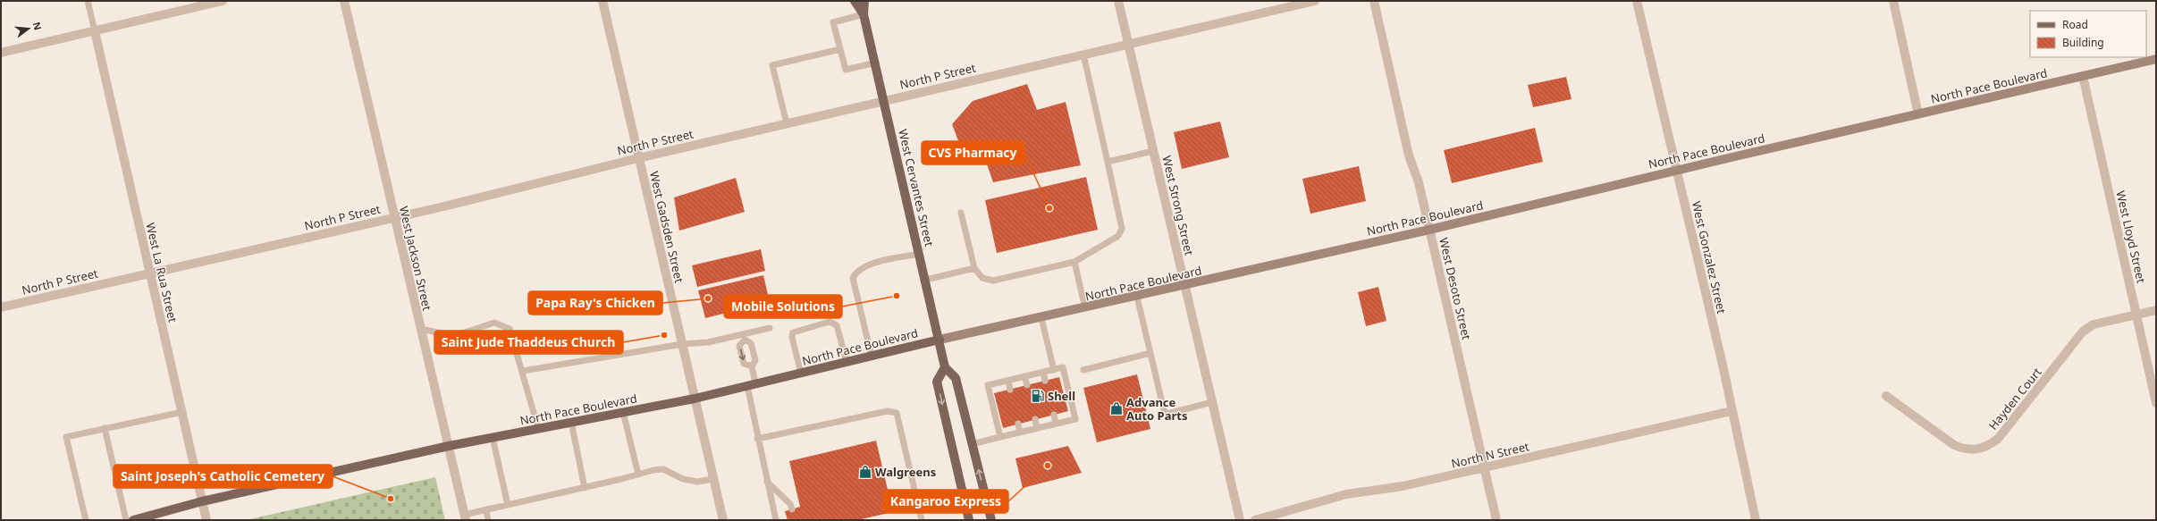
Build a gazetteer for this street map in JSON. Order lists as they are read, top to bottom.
{
  "streets": {
    "main road": ["North Pace Boulevard", "West Cervantes Street"],
    "street": [
      "North P Street",
      "West Strong Street",
      "West Gadsden Street",
      "West Lloyd Street",
      "West Gonzalez Street",
      "West Jackson Street",
      "West La Rua Street",
      "West Desoto Street",
      "Hayden Court",
      "North N Street"
    ]
  },
  "crossings": [
    ["North P Street", "West Cervantes Street"],
    ["North P Street", "West Strong Street"],
    ["North P Street", "West Gadsden Street"],
    ["North P Street", "West Jackson Street"],
    ["North P Street", "West La Rua Street"],
    ["North Pace Boulevard", "West Cervantes Street"],
    ["North Pace Boulevard", "West Strong Street"],
    ["North Pace Boulevard", "West Gadsden Street"],
    ["North Pace Boulevard", "West Lloyd Street"],
    ["North Pace Boulevard", "West Gonzalez Street"],
    ["North Pace Boulevard", "West Jackson Street"],
    ["North Pace Boulevard", "West La Rua Street"],
    ["North Pace Boulevard", "West Desoto Street"],
    ["West Lloyd Street", "Hayden Court"],
    ["West Gonzalez Street", "North N Street"],
    ["West Desoto Street", "North N Street"]
  ],
  "places": {
    "other": [
      "CVS Pharmacy",
      "Mobile Solutions",
      "Papa Ray's Chicken",
      "Saint Jude Thaddeus Church",
      "Kangaroo Express",
      "Saint Joseph's Catholic Cemetery"
    ],
    "fuel station": ["Shell"],
    "shop": ["Advance Auto Parts", "Walgreens"]
  },
  "legend": ["Road", "Building"],
  "north": "right"
}
